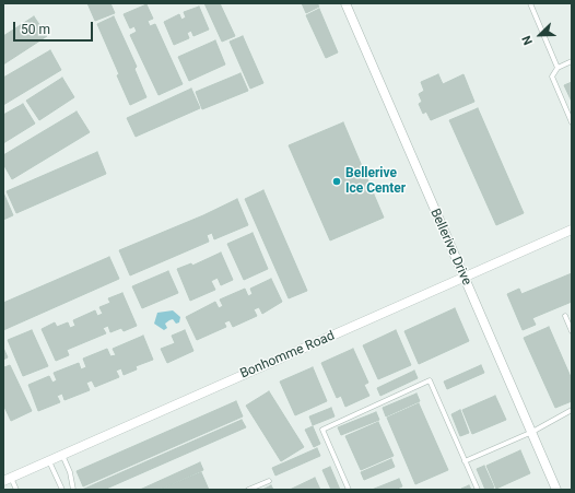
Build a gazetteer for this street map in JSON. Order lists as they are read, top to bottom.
{
  "streets": {
    "street": ["Bellerive Drive", "Bonhomme Road"]
  },
  "crossings": [
    ["Bellerive Drive", "Bonhomme Road"]
  ],
  "places": ["Bellerive Ice Center"],
  "scale_bar": "50 m",
  "north": "bottom left"
}
